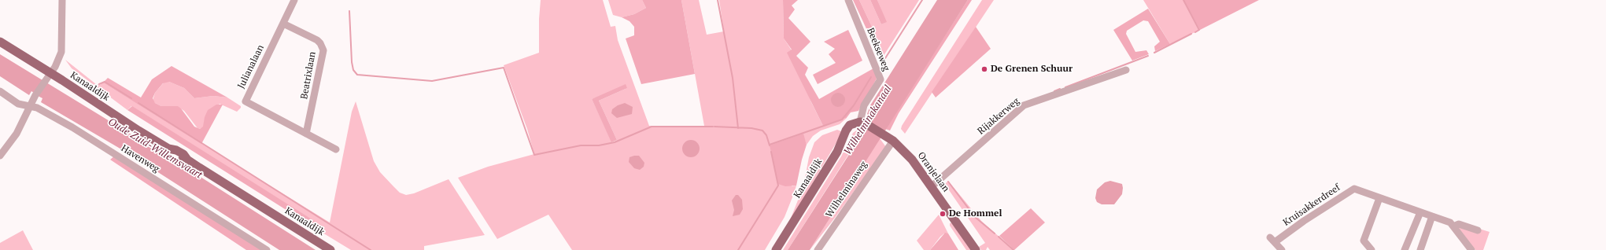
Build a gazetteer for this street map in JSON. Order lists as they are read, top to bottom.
{
  "streets": {
    "main road": ["Kanaaldijk", "Oranjelaan"],
    "street": [
      "Beekseweg",
      "Julianalaan",
      "Beatrixlaan",
      "Rijakkerweg",
      "Havenweg",
      "Wilhelminaweg",
      "Kruisakkerdreef"
    ]
  },
  "crossings": [
    ["Beekseweg", "Kanaaldijk"],
    ["Beekseweg", "Oranjelaan"],
    ["Julianalaan", "Beatrixlaan"],
    ["Kanaaldijk", "Oranjelaan"],
    ["Rijakkerweg", "Oranjelaan"],
    ["Oranjelaan", "Wilhelminaweg"]
  ],
  "water": ["Wilhelminakanaal", "Oude Zuid-Willemsvaart"],
  "places": ["De Grenen Schuur", "De Hommel"]
}
